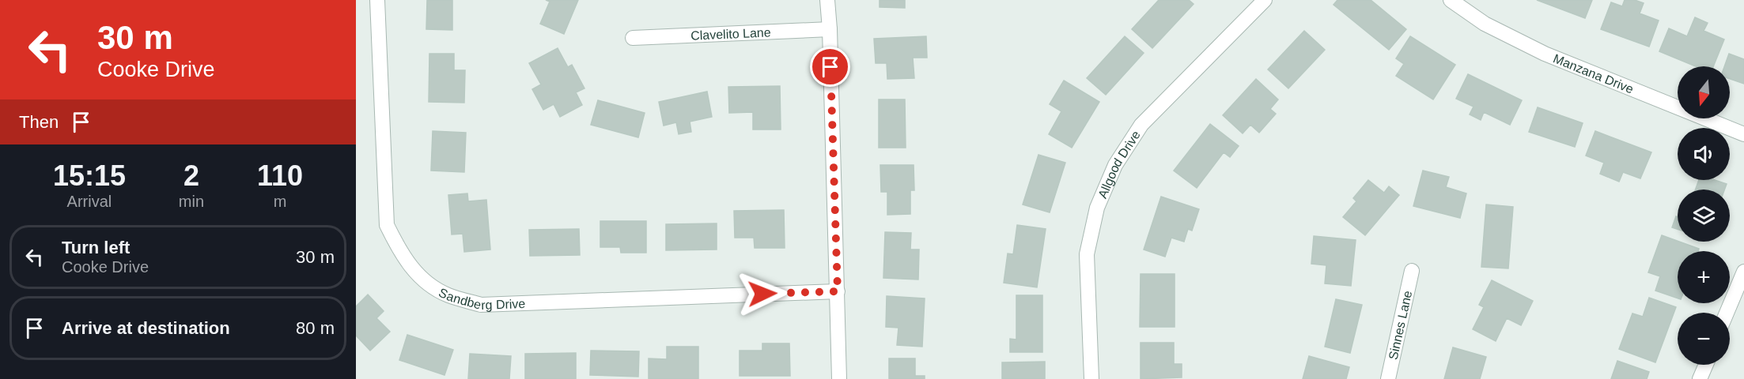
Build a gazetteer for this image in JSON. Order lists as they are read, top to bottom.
{
  "streets": {
    "street": [
      "Clavelito Lane",
      "Manzana Drive",
      "Allgood Drive",
      "Sandberg Drive",
      "Sinnes Lane"
    ]
  },
  "north": "bottom",
  "page": {
    "turn": ["30 m", "Cooke Drive"],
    "map_buttons": ["+", "−"],
    "then": "Then",
    "eta": [
      "15:15",
      "Arrival",
      "2",
      "min",
      "110",
      "m"
    ],
    "list": [
      {
        "name": "Turn left",
        "note": "Cooke Drive",
        "value": "30 m"
      },
      {
        "name": "Arrive at destination",
        "value": "80 m"
      }
    ]
  }
}
